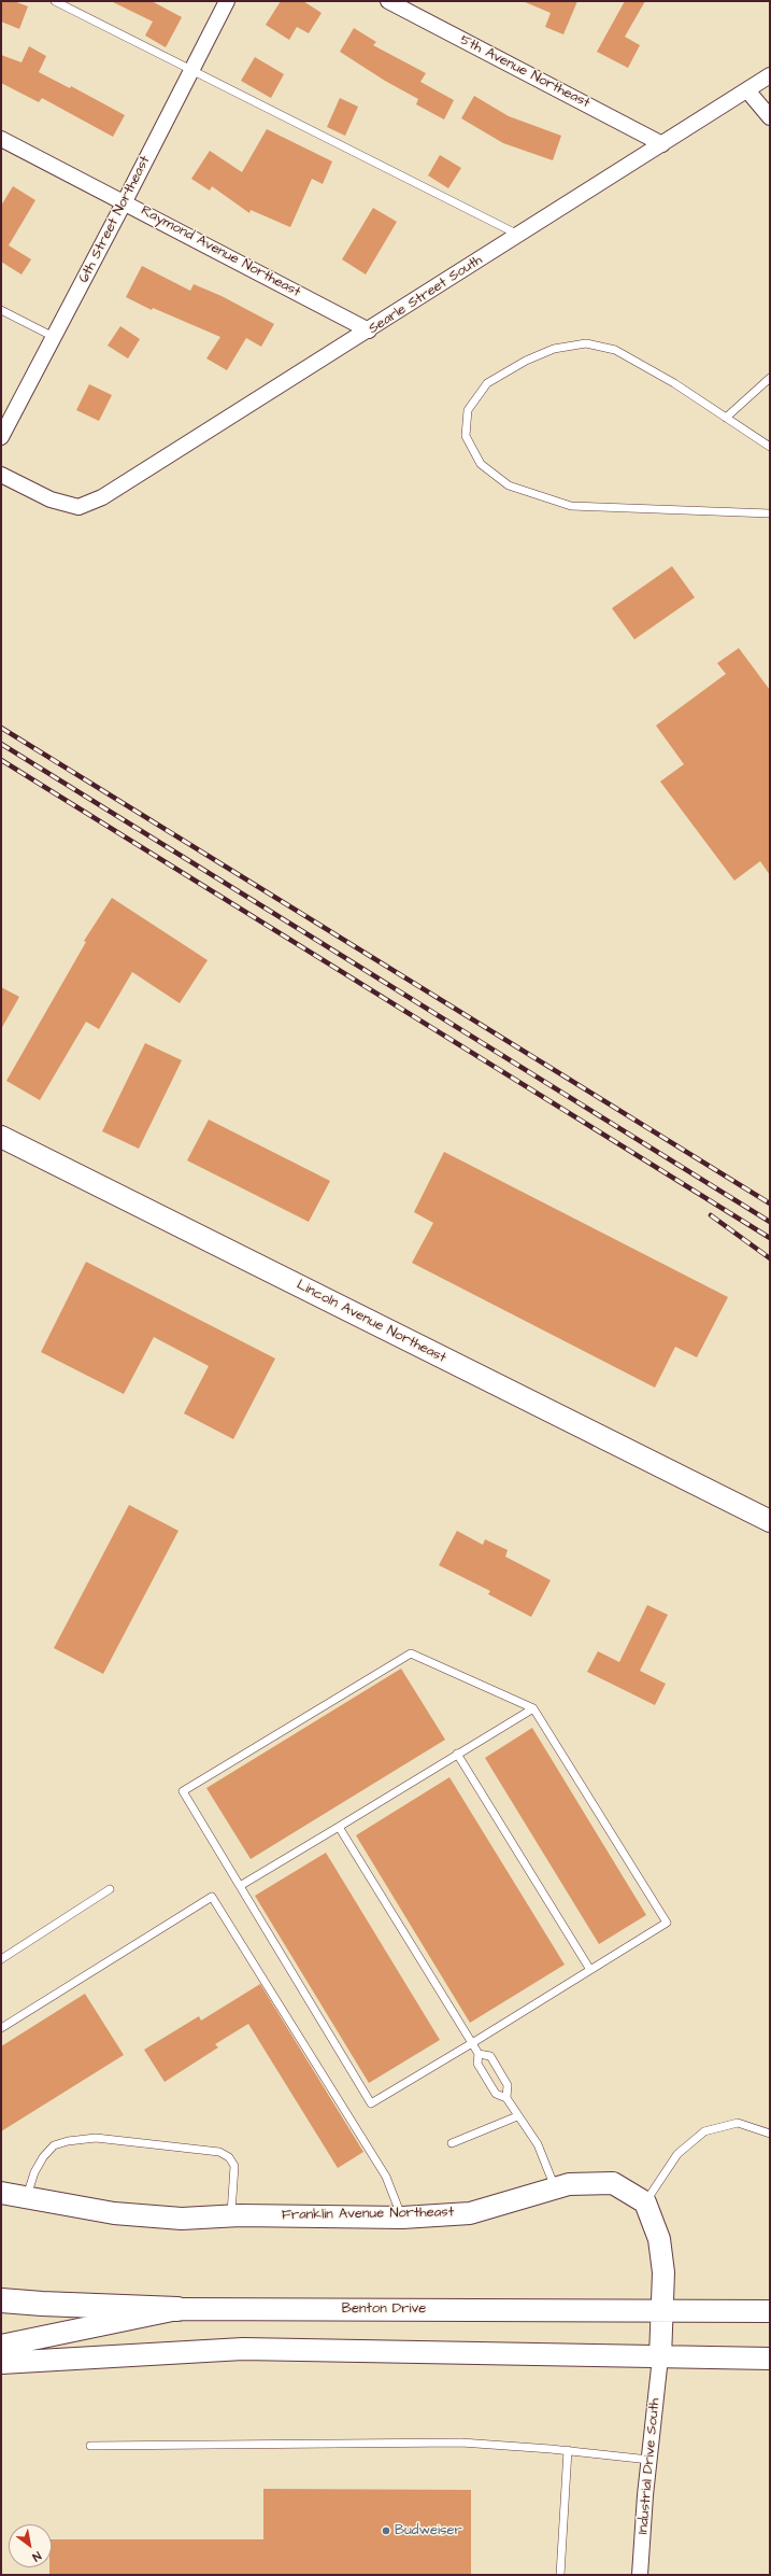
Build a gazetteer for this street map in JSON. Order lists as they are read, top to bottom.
{
  "streets": {
    "street": [
      "5th Avenue Northeast",
      "6th Street Northeast",
      "Raymond Avenue Northeast",
      "Searle Street South",
      "Lincoln Avenue Northeast",
      "Franklin Avenue Northeast",
      "Benton Drive",
      "Industrial Drive South"
    ]
  },
  "crossings": [
    ["5th Avenue Northeast", "Searle Street South"],
    ["6th Street Northeast", "Raymond Avenue Northeast"],
    ["Raymond Avenue Northeast", "Searle Street South"]
  ],
  "places": ["Budweiser"],
  "north": "bottom right"
}
